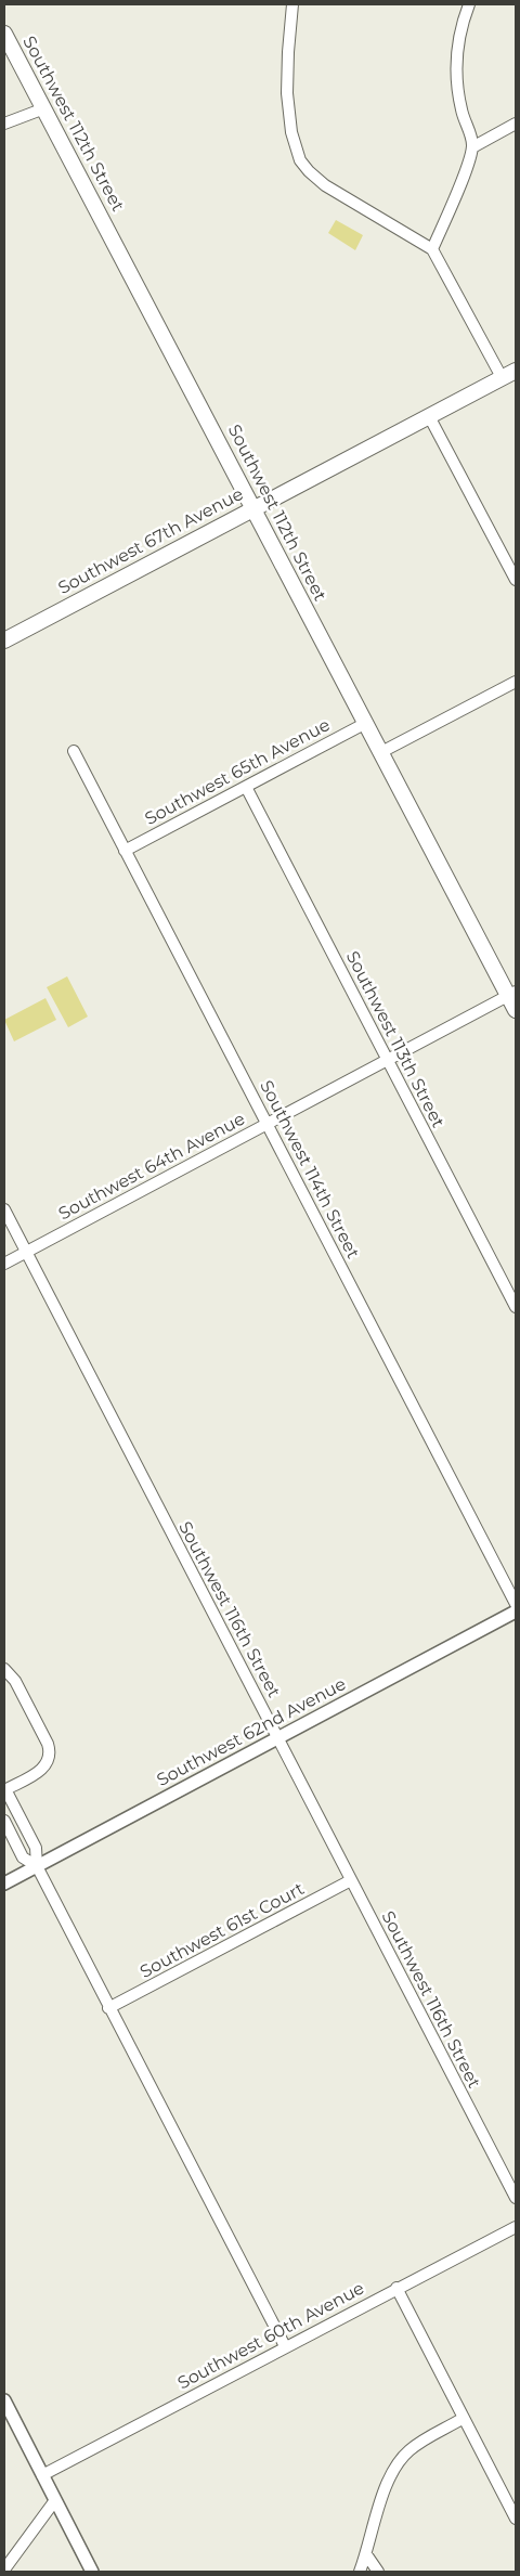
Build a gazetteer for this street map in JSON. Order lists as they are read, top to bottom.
{
  "streets": {
    "main road": ["Southwest 112th Street", "Southwest 67th Avenue"],
    "street": [
      "Southwest 65th Avenue",
      "Southwest 113th Street",
      "Southwest 64th Avenue",
      "Southwest 114th Street",
      "Southwest 116th Street",
      "Southwest 62nd Avenue",
      "Southwest 61st Court",
      "Southwest 60th Avenue"
    ]
  },
  "crossings": [
    ["Southwest 112th Street", "Southwest 67th Avenue"],
    ["Southwest 112th Street", "Southwest 65th Avenue"],
    ["Southwest 112th Street", "Southwest 64th Avenue"],
    ["Southwest 65th Avenue", "Southwest 113th Street"],
    ["Southwest 65th Avenue", "Southwest 114th Street"],
    ["Southwest 113th Street", "Southwest 64th Avenue"],
    ["Southwest 64th Avenue", "Southwest 114th Street"],
    ["Southwest 64th Avenue", "Southwest 116th Street"],
    ["Southwest 116th Street", "Southwest 62nd Avenue"],
    ["Southwest 116th Street", "Southwest 61st Court"]
  ]
}
